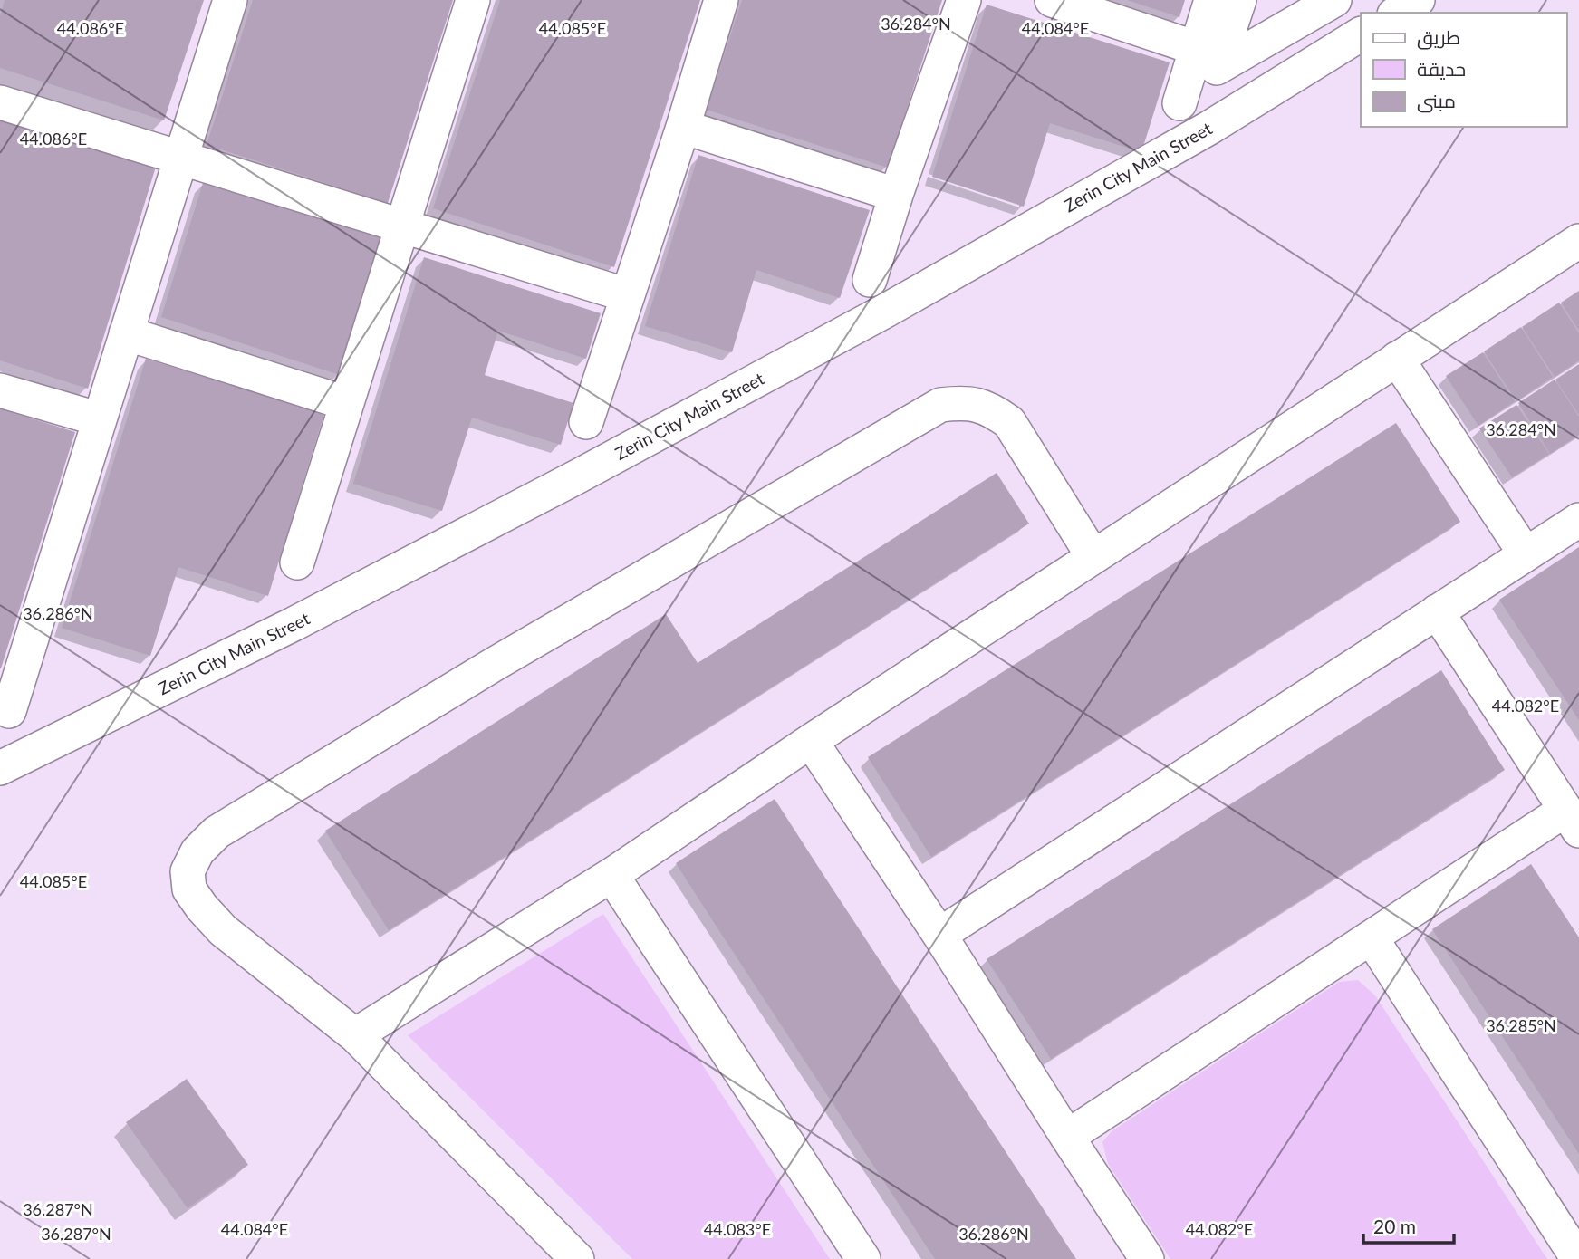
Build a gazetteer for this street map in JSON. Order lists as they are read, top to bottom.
{
  "streets": {
    "street": ["Zerin City Main Street"]
  },
  "legend": ["طريق", "حديقة", "مبنى"],
  "scale_bar": "20 m",
  "coordinates": [
    "36.284°N",
    "44.086°E",
    "44.085°E",
    "44.084°E",
    "36.286°N",
    "44.082°E",
    "36.285°N",
    "36.287°N",
    "44.083°E"
  ]
}
